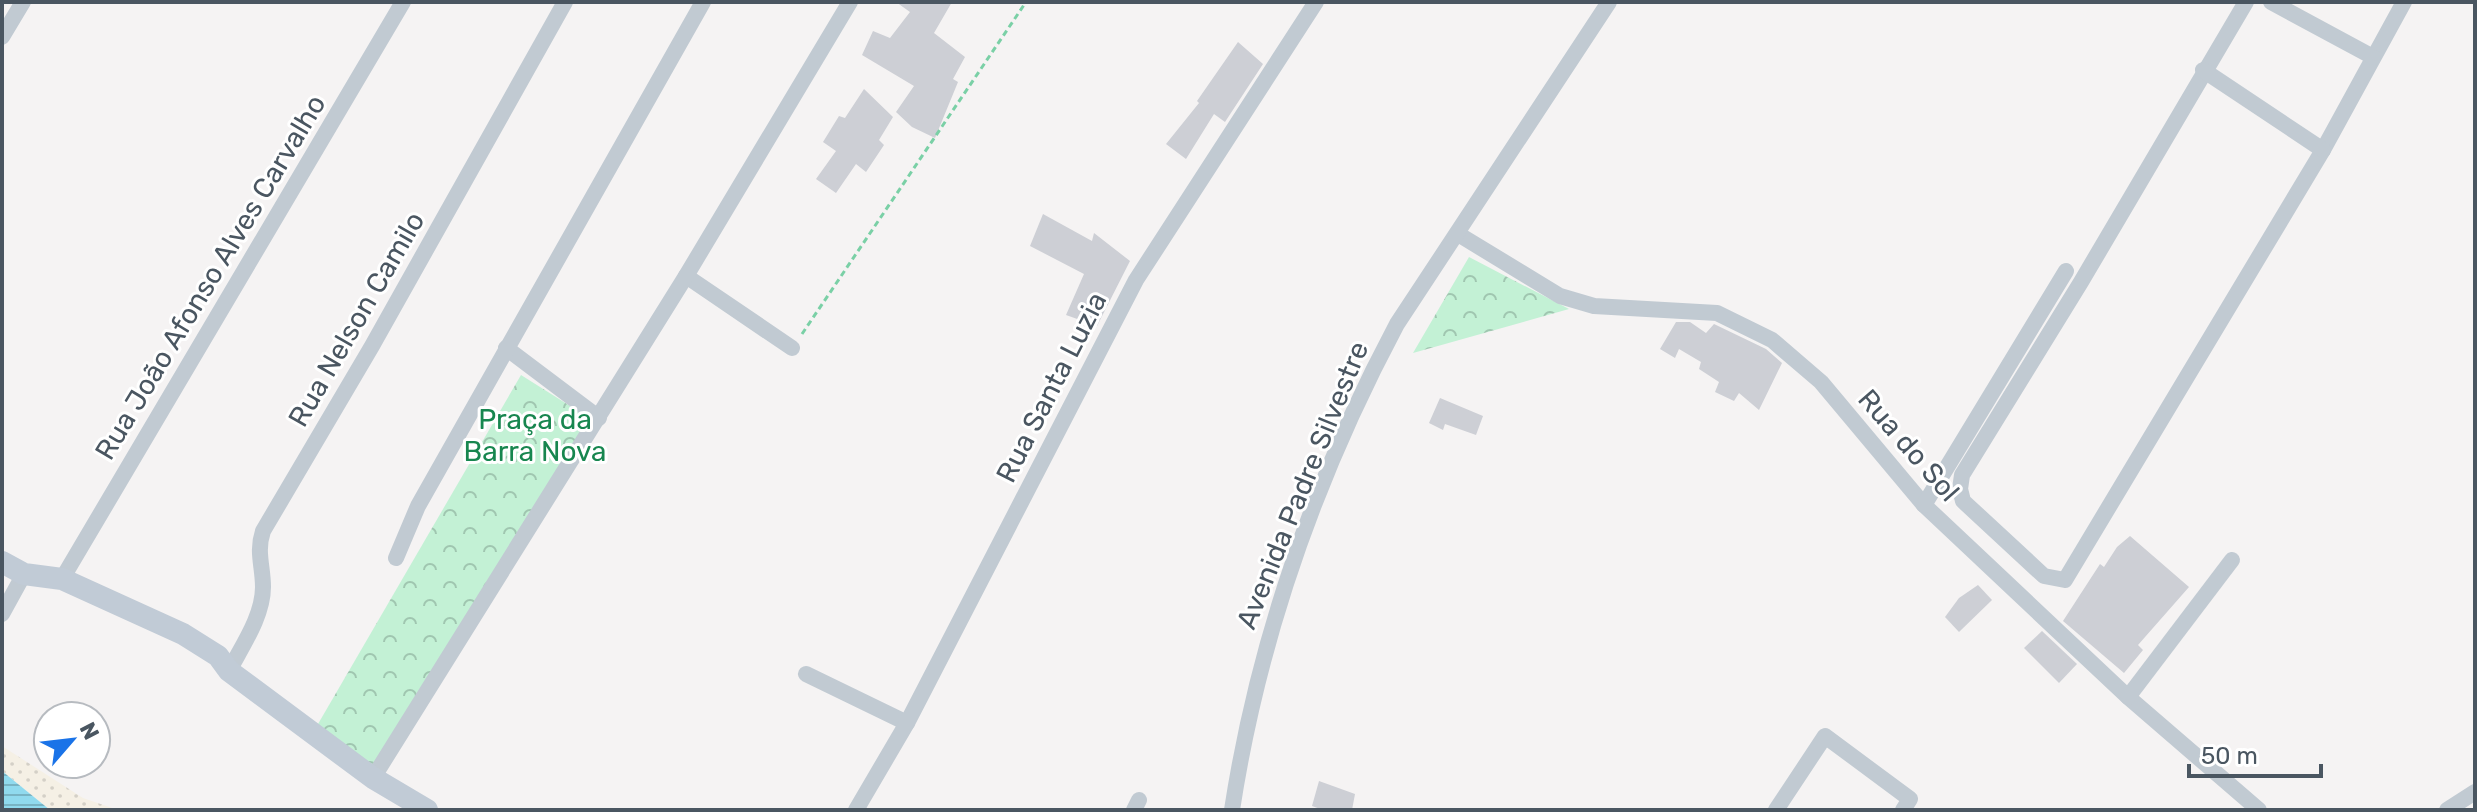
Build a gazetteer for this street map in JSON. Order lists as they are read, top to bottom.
{
  "streets": {
    "street": [
      "Rua João Afonso Alves Carvalho",
      "Rua Nelson Camilo",
      "Rua Santa Luzia",
      "Rua do Sol",
      "Avenida Padre Silvestre"
    ]
  },
  "crossings": [
    ["Rua do Sol", "Avenida Padre Silvestre"]
  ],
  "parks": ["Praça da Barra Nova"],
  "scale_bar": "50 m",
  "north": "top right"
}
